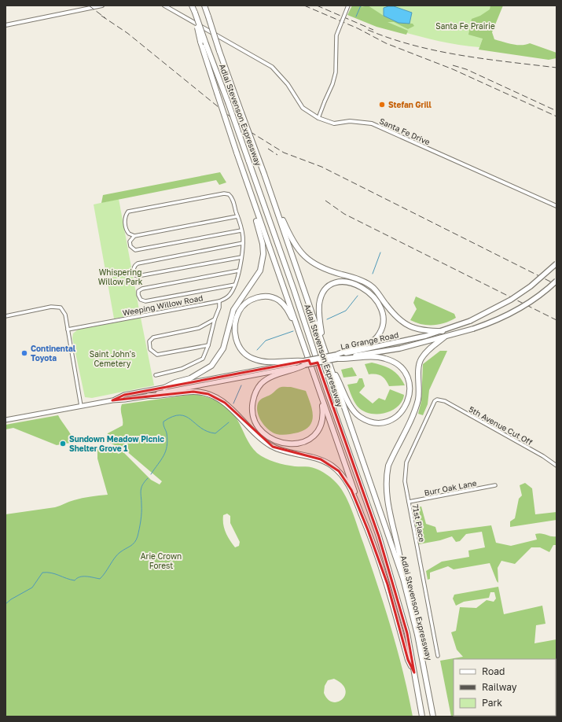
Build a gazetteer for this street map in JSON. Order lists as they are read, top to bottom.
{
  "streets": {
    "highway": ["Adlai Stevenson Expressway", "La Grange Road"],
    "street": [
      "Santa Fe Drive",
      "Weeping Willow Road",
      "5th Avenue Cut Off",
      "Burr Oak Lane",
      "71st Place"
    ]
  },
  "crossings": [
    ["5th Avenue Cut Off", "71st Place"],
    ["Burr Oak Lane", "71st Place"]
  ],
  "parks": [
    "Santa Fe Prairie",
    "Whispering Willow Park",
    "Saint John's Cemetery",
    "Arie Crown Forest"
  ],
  "places": ["Stefan Grill", "Continental Toyota", "Sundown Meadow Picnic Shelter Grove 1"],
  "legend": ["Road", "Railway", "Park"]
}
